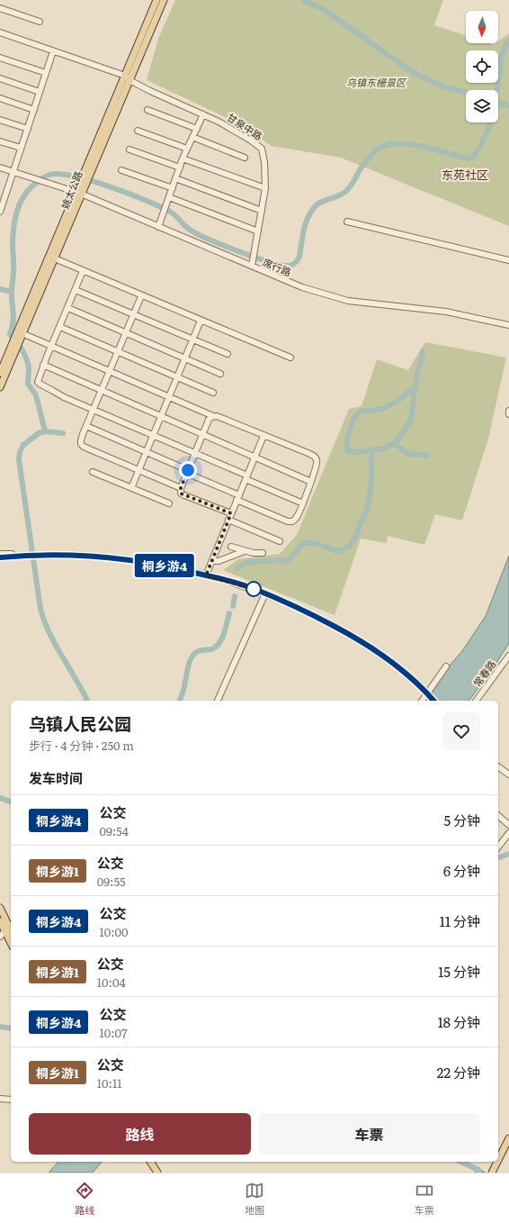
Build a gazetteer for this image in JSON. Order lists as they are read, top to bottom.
{
  "streets": {
    "main road": ["姚太公路"],
    "street": ["甘泉中路", "席行路", "常春路"]
  },
  "crossings": [
    ["甘泉中路", "姚太公路"],
    ["甘泉中路", "席行路"],
    ["姚太公路", "席行路"]
  ],
  "districts": ["东苑社区"],
  "parks": ["乌镇东栅景区"],
  "lines": ["bus line 桐乡游4"],
  "north": "bottom",
  "page": {
    "on_map": "桐乡游4",
    "heading": [
      ["乌镇人民公园", "步行 · 4 分钟 · 250 m"],
      "发车时间"
    ],
    "list": [
      {
        "mark": "桐乡游4",
        "name": "公交",
        "note": "09:54",
        "value": "5 分钟"
      },
      {
        "mark": "桐乡游1",
        "name": "公交",
        "note": "09:55",
        "value": "6 分钟"
      },
      {
        "mark": "桐乡游4",
        "name": "公交",
        "note": "10:00",
        "value": "11 分钟"
      },
      {
        "mark": "桐乡游1",
        "name": "公交",
        "note": "10:04",
        "value": "15 分钟"
      },
      {
        "mark": "桐乡游4",
        "name": "公交",
        "note": "10:07",
        "value": "18 分钟"
      },
      {
        "mark": "桐乡游1",
        "name": "公交",
        "note": "10:11",
        "value": "22 分钟"
      }
    ],
    "buttons": ["路线", "车票"],
    "tabs": ["路线", "地图", "车票"]
  }
}
